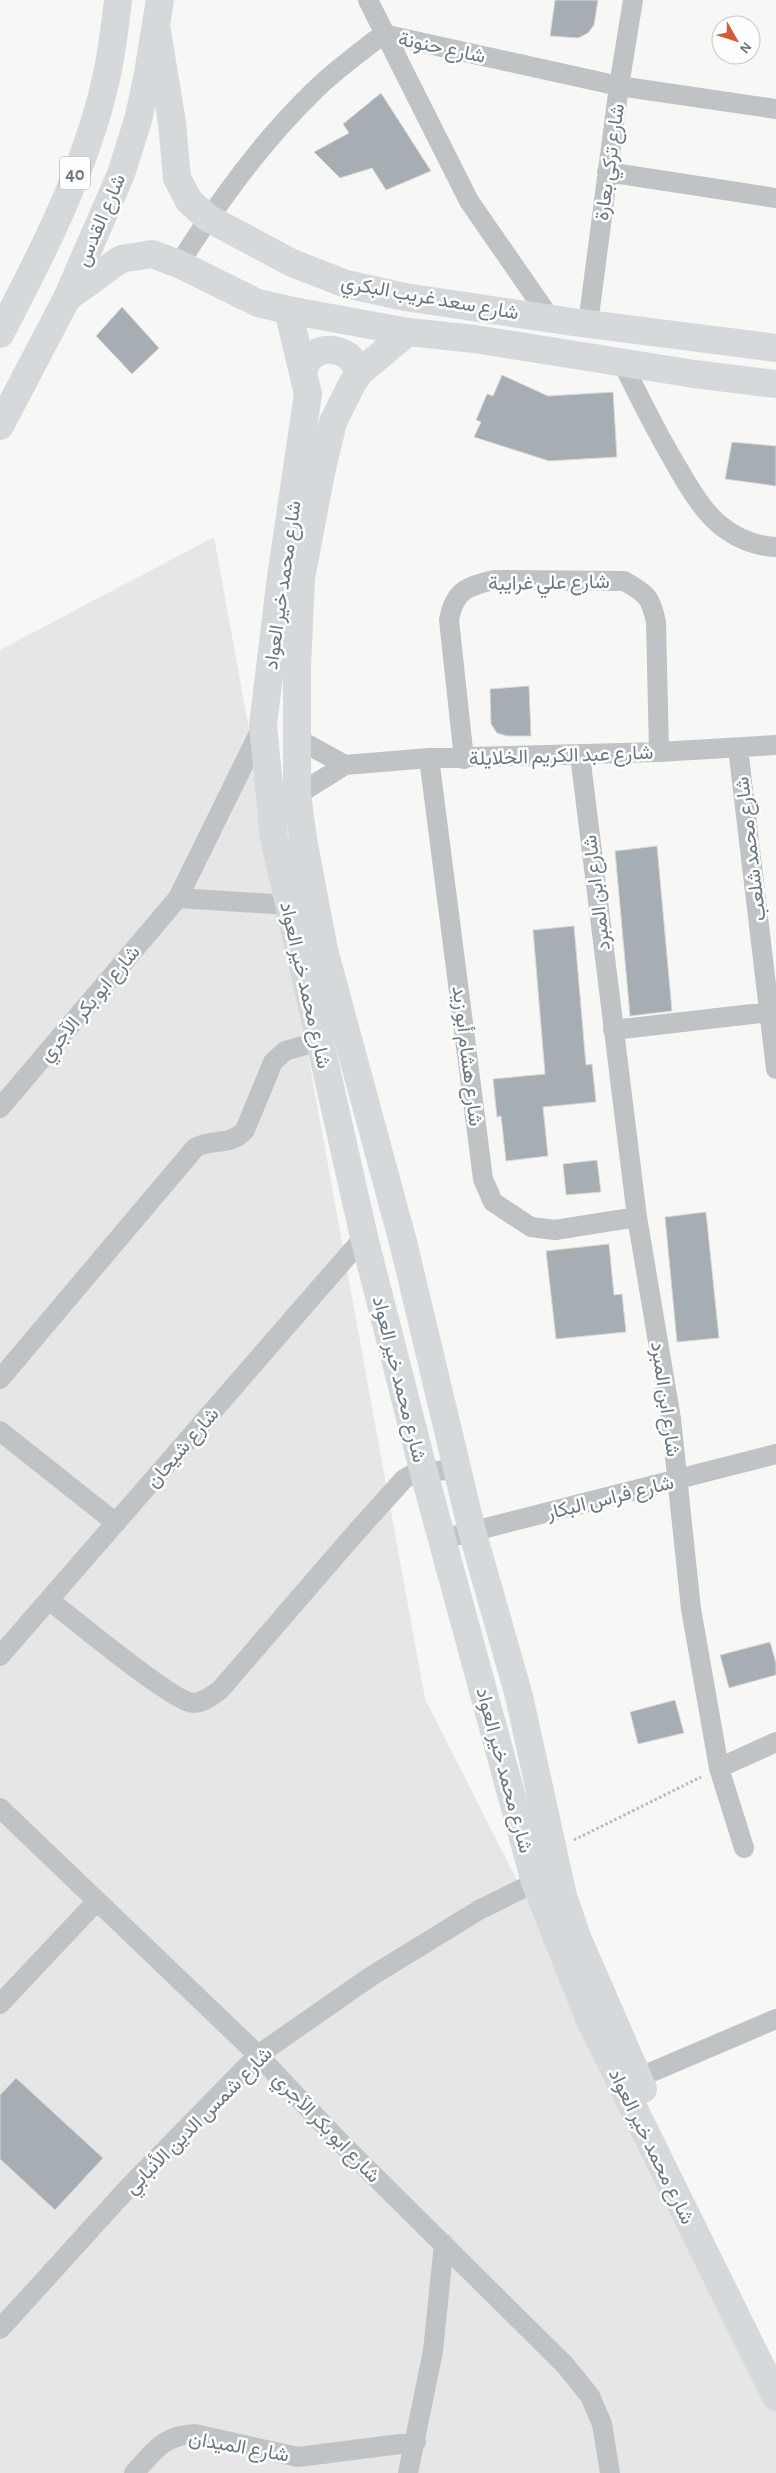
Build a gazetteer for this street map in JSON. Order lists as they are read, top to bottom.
{
  "streets": {
    "main road": [
      "40",
      "شارع القدس",
      "شارع سعد غريب البكري",
      "شارع محمد خير العواد"
    ],
    "street": [
      "شارع حنونة",
      "شارع تركي بعارة",
      "شارع علي غرايبة",
      "شارع عبد الكريم الخلايلة",
      "شارع محمد شلعب",
      "شارع ابن المبرد",
      "شارع ابو بكر الآجري",
      "شارع هشام أبو زيد",
      "شارع شيحان",
      "شارع فراس البكار",
      "شارع شمس الدين الأنبابي",
      "شارع الميدان"
    ]
  },
  "crossings": [
    ["شارع حنونة", "شارع تركي بعارة"],
    ["شارع حنونة", "شارع سعد غريب البكري"],
    ["شارع تركي بعارة", "شارع سعد غريب البكري"],
    ["شارع القدس", "شارع سعد غريب البكري"],
    ["شارع سعد غريب البكري", "شارع محمد خير العواد"],
    ["شارع علي غرايبة", "شارع عبد الكريم الخلايلة"],
    ["شارع محمد خير العواد", "شارع عبد الكريم الخلايلة"],
    ["شارع محمد خير العواد", "شارع ابو بكر الآجري"],
    ["شارع محمد خير العواد", "شارع شيحان"],
    ["شارع محمد خير العواد", "شارع فراس البكار"],
    ["شارع محمد خير العواد", "شارع شمس الدين الأنبابي"],
    ["شارع عبد الكريم الخلايلة", "شارع محمد شلعب"],
    ["شارع عبد الكريم الخلايلة", "شارع ابن المبرد"],
    ["شارع عبد الكريم الخلايلة", "شارع هشام أبو زيد"],
    ["شارع ابن المبرد", "شارع هشام أبو زيد"],
    ["شارع ابن المبرد", "شارع فراس البكار"],
    ["شارع ابو بكر الآجري", "شارع شمس الدين الأنبابي"]
  ],
  "north": "bottom right"
}
